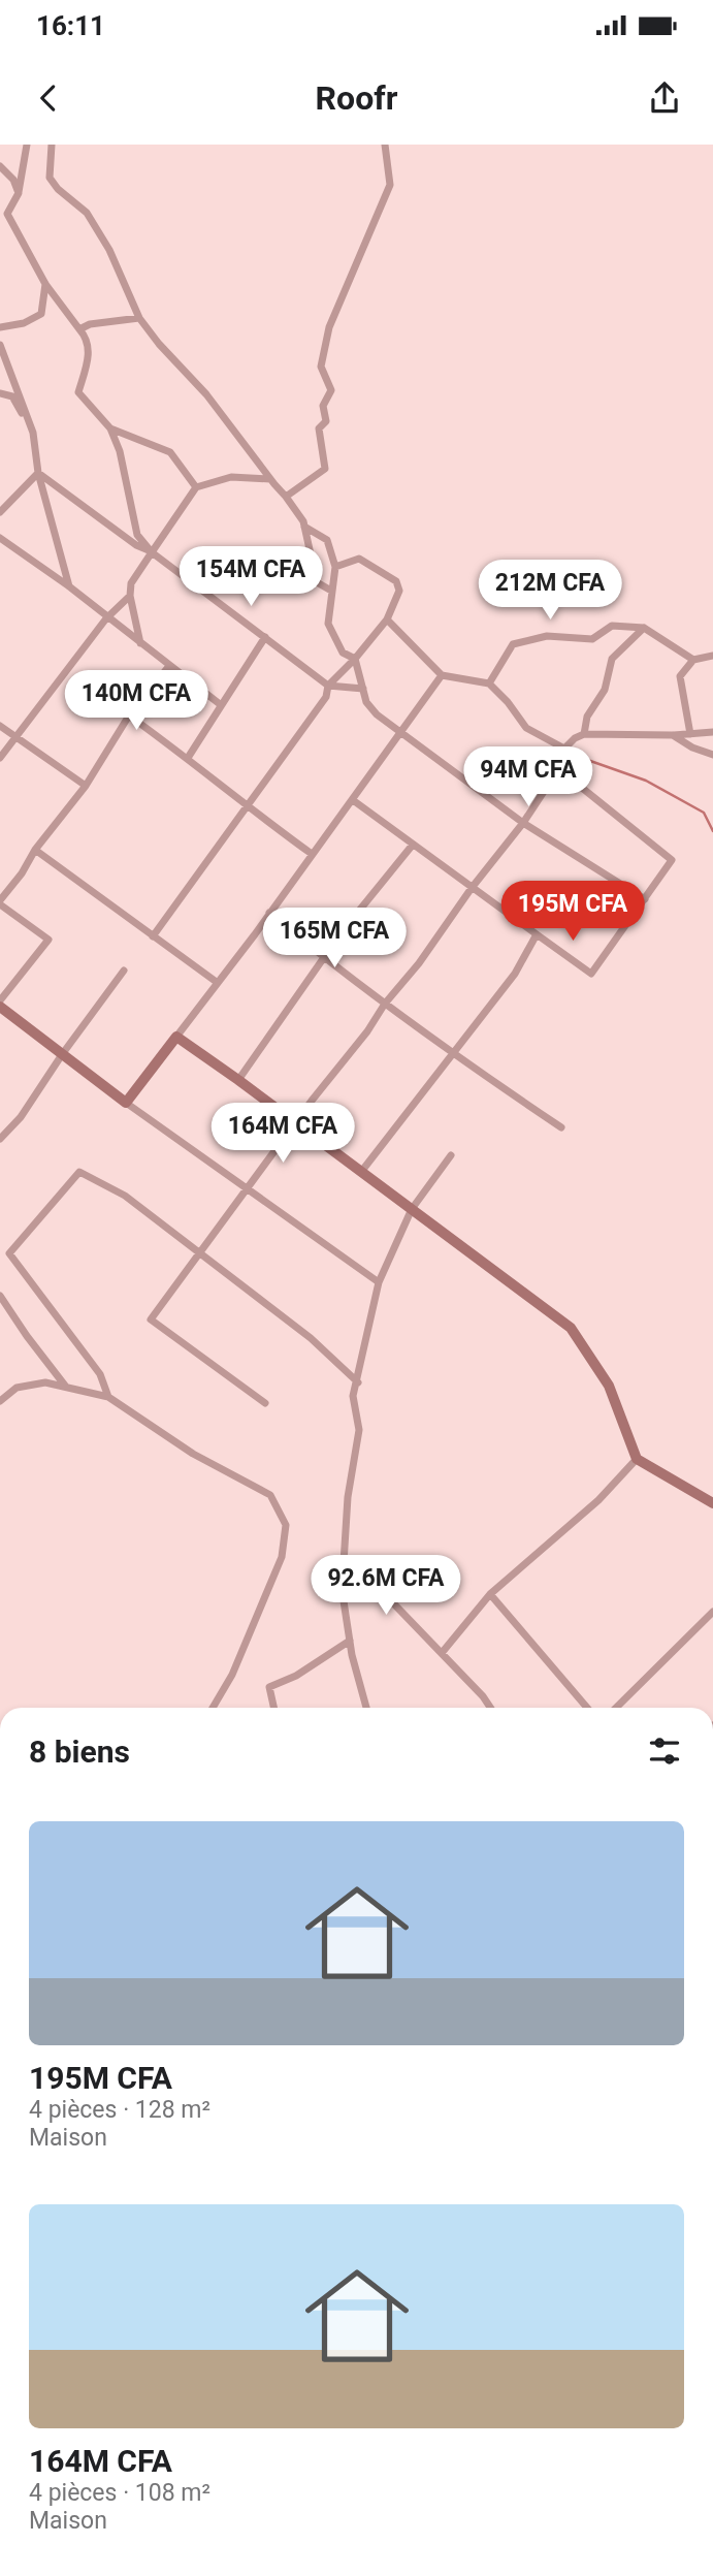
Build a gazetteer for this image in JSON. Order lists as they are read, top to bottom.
{
  "page": {
    "status": "16:11",
    "header": "Roofr",
    "price": [
      "154M CFA",
      "212M CFA",
      "140M CFA",
      "94M CFA",
      "195M CFA",
      "165M CFA",
      "164M CFA",
      "92.6M CFA"
    ],
    "heading": "8 biens",
    "list": [
      {
        "name": "195M CFA",
        "note": "4 pièces · 128 m² · Maison"
      },
      {
        "name": "164M CFA",
        "note": "4 pièces · 108 m² · Maison"
      }
    ]
  }
}
